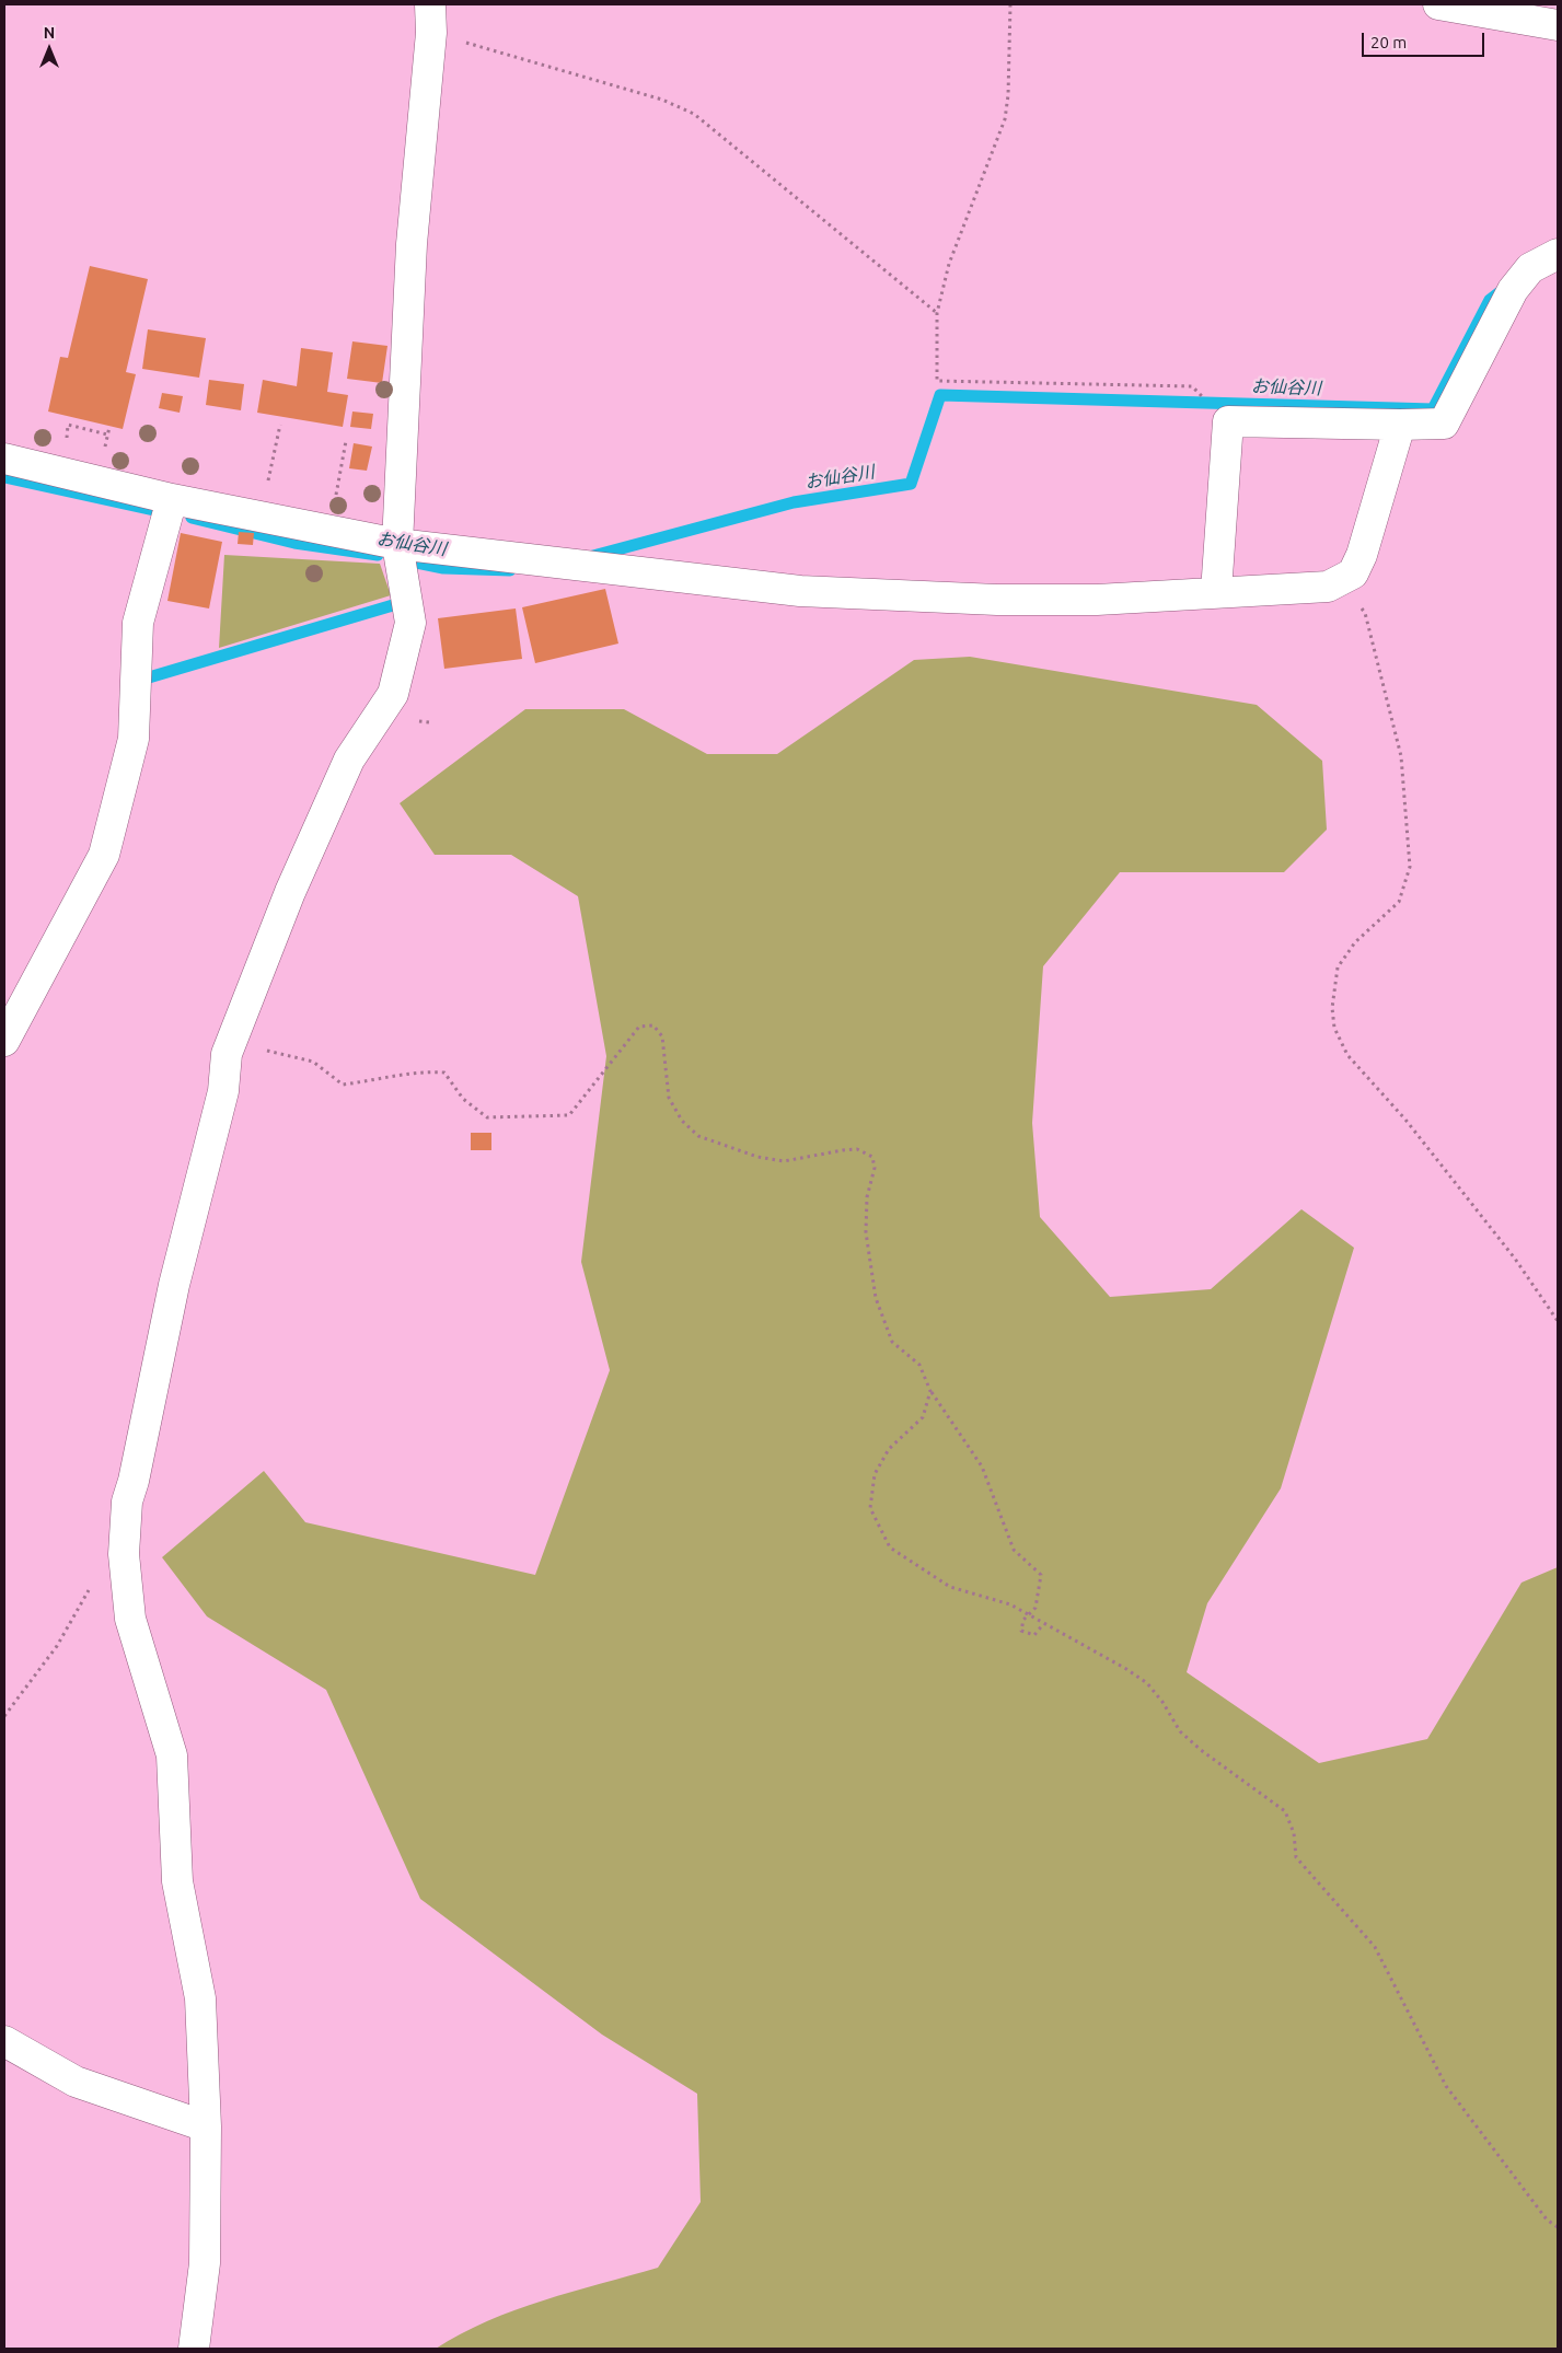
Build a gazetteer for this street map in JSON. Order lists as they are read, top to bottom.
{
  "water": ["お仙谷川"],
  "scale_bar": "20 m",
  "north": "top"
}
